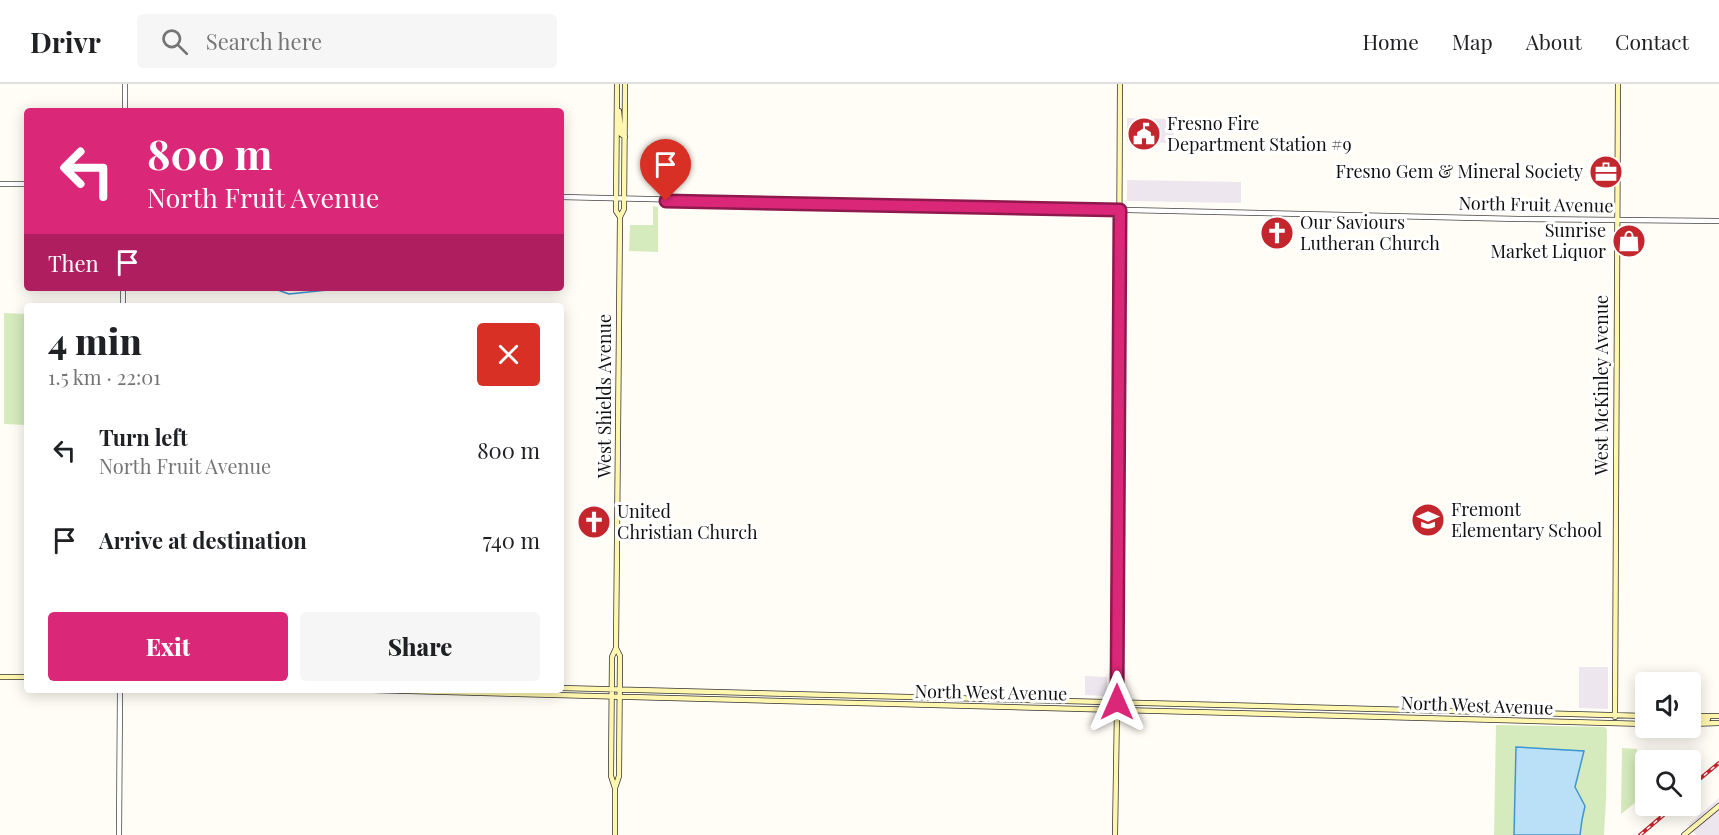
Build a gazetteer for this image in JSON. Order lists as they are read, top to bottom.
{
  "streets": {
    "main road": ["West McKinley Avenue", "West Shields Avenue", "North West Avenue"],
    "street": ["North Fruit Avenue"]
  },
  "crossings": [
    ["North Fruit Avenue", "West McKinley Avenue"],
    ["North Fruit Avenue", "West Shields Avenue"],
    ["West McKinley Avenue", "North West Avenue"],
    ["West Shields Avenue", "North West Avenue"]
  ],
  "places": {
    "public building": ["Fresno Fire Department Station #9"],
    "office": ["Fresno Gem & Mineral Society"],
    "church": ["Our Saviours Lutheran Church", "United Christian Church"],
    "shop": ["Sunrise Market Liquor"],
    "school or university": ["Fremont Elementary School"]
  },
  "page": {
    "header": "Drivr",
    "search": "Search here",
    "nav": [
      "Home",
      "Map",
      "About",
      "Contact"
    ],
    "turn": ["800 m", "North Fruit Avenue"],
    "then": "Then",
    "heading": ["4 min", "1.5 km · 22:01"],
    "list": [
      {
        "name": "Turn left",
        "note": "North Fruit Avenue",
        "value": "800 m"
      },
      {
        "name": "Arrive at destination",
        "value": "740 m"
      }
    ],
    "buttons": ["Exit", "Share"]
  }
}
